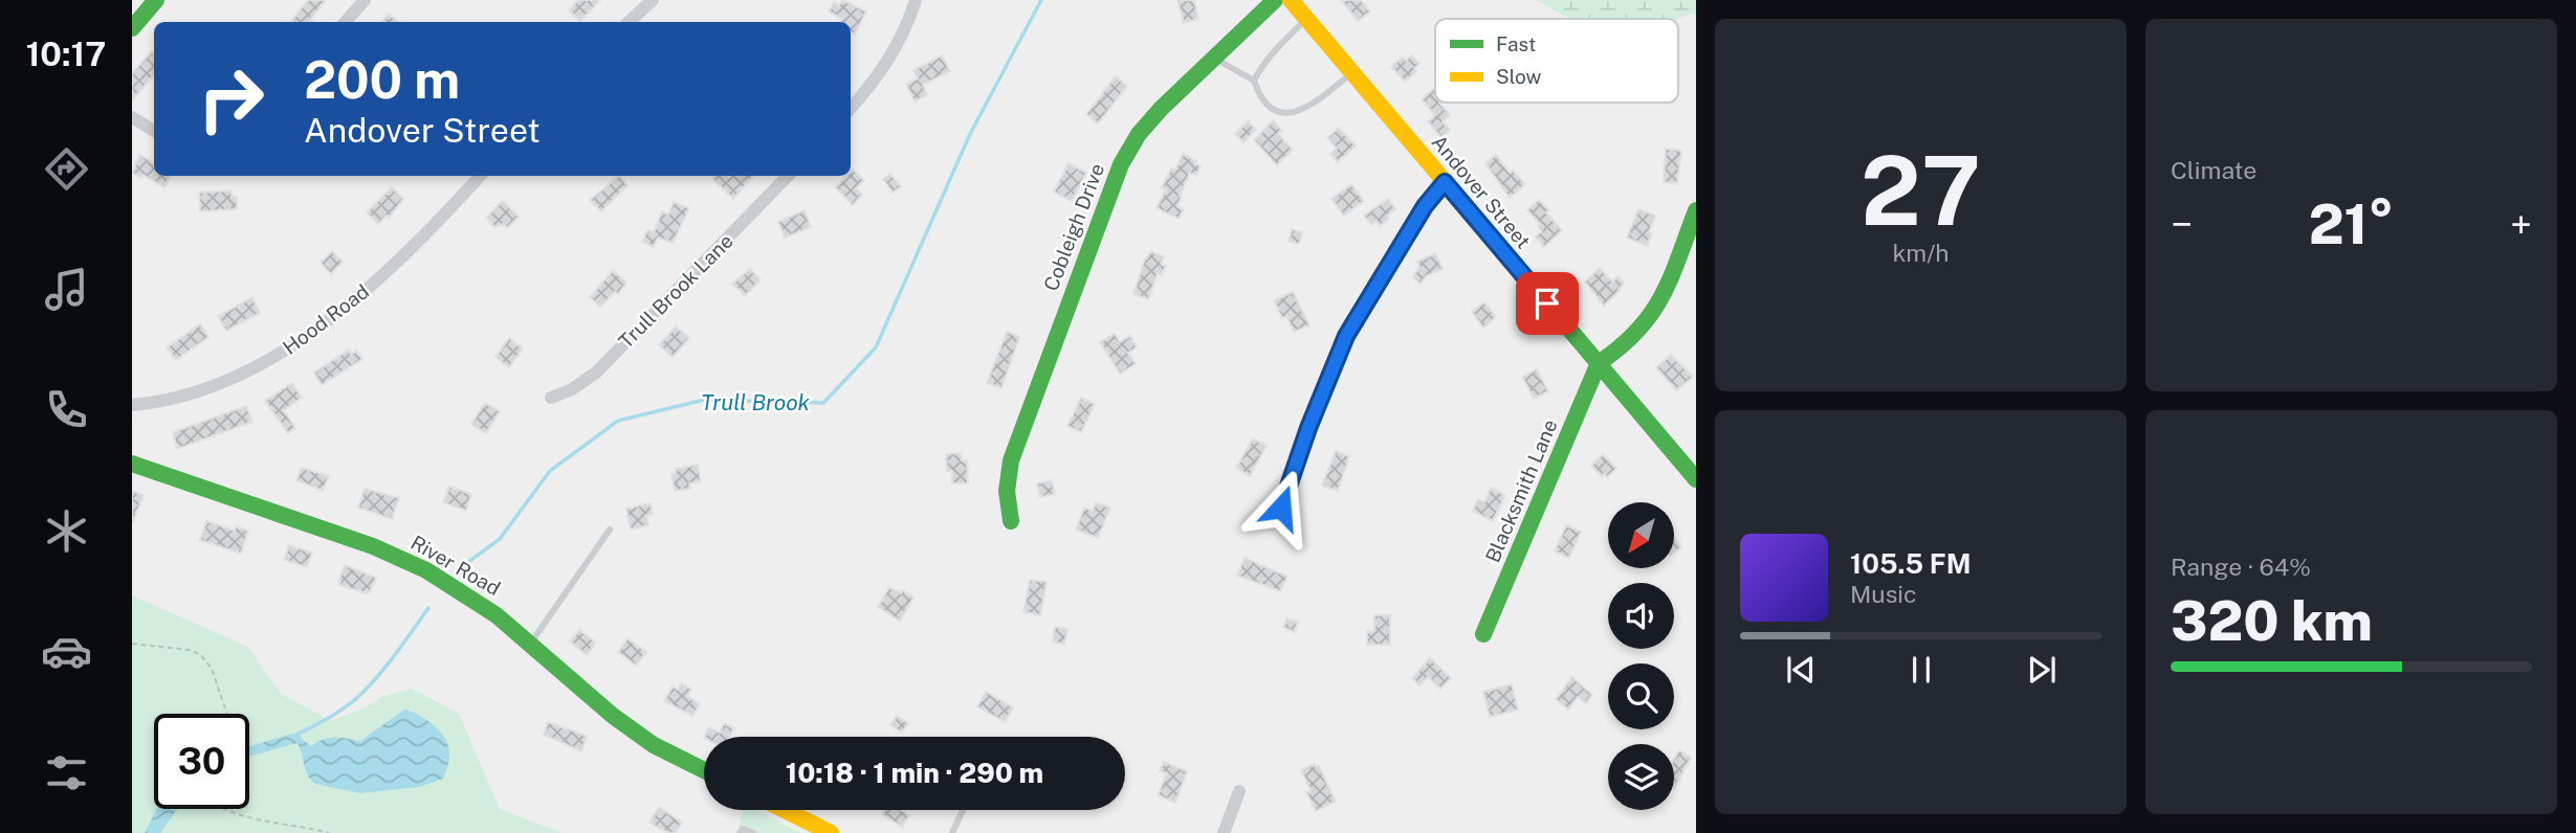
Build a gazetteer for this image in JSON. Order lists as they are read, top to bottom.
{
  "streets": {
    "main road": [
      "Andover Street",
      "Cobleigh Drive",
      "Blacksmith Lane",
      "River Road"
    ],
    "street": ["Trull Brook Lane", "Hood Road"]
  },
  "crossings": [
    ["Andover Street", "Blacksmith Lane"]
  ],
  "water": ["Trull Brook"],
  "legend": ["Fast", "Slow"],
  "north": "bottom left",
  "page": {
    "tabs": "10:17",
    "tile": [
      ["27", "km/h"],
      "Climate",
      ["Range · 64%", "320 km"]
    ],
    "turn": ["200 m", "Andover Street"],
    "heat": ["−", "21°", "+"],
    "song": ["105.5 FM", "Music"],
    "limit": "30",
    "trip": "10:18 · 1 min · 290 m"
  }
}
